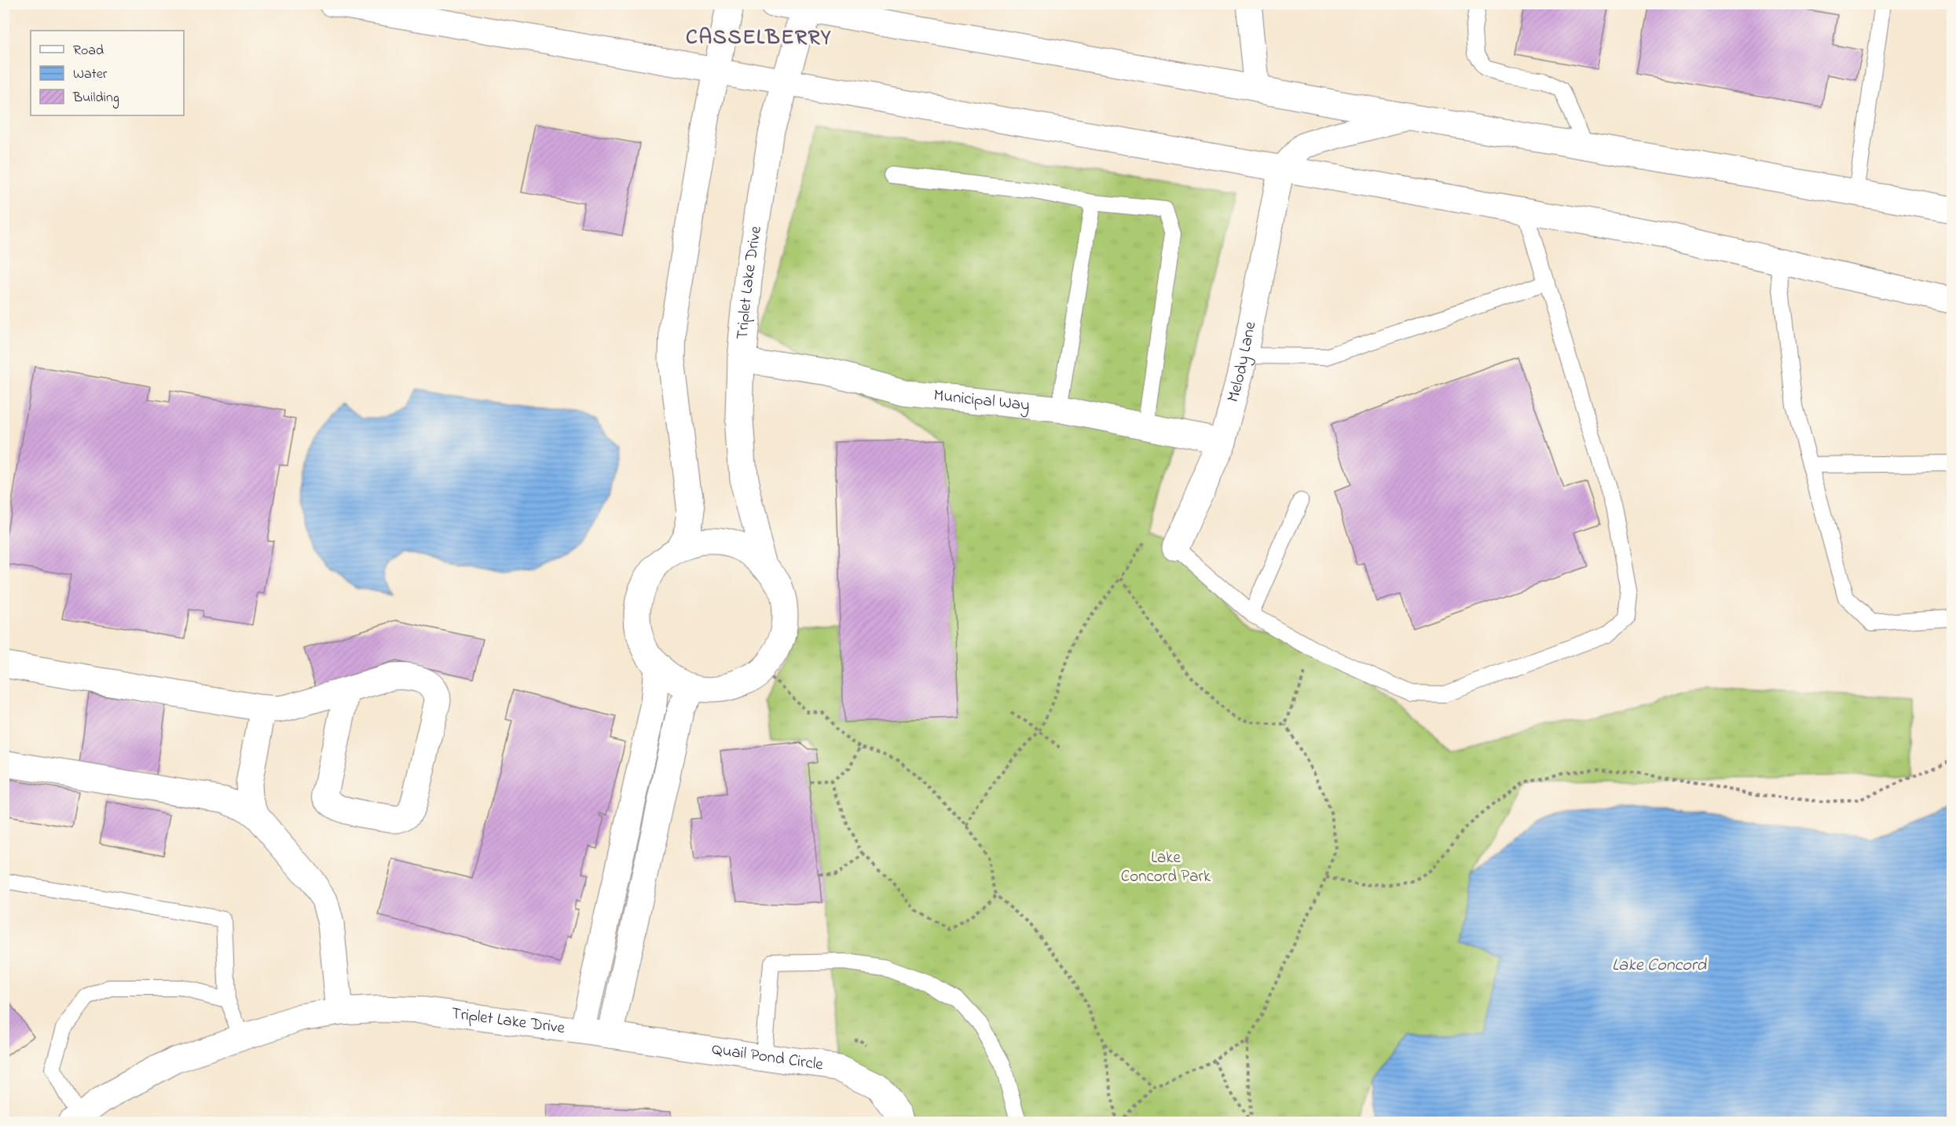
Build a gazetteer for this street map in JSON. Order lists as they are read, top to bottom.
{
  "streets": {
    "street": [
      "Triplet Lake Drive",
      "Melody Lane",
      "Municipal Way",
      "Quail Pond Circle"
    ]
  },
  "crossings": [
    ["Triplet Lake Drive", "Municipal Way"],
    ["Triplet Lake Drive", "Quail Pond Circle"],
    ["Melody Lane", "Municipal Way"]
  ],
  "districts": ["CASSELBERRY"],
  "water": ["Lake Concord"],
  "parks": ["Lake Concord Park"],
  "legend": ["Road", "Water", "Building"]
}
